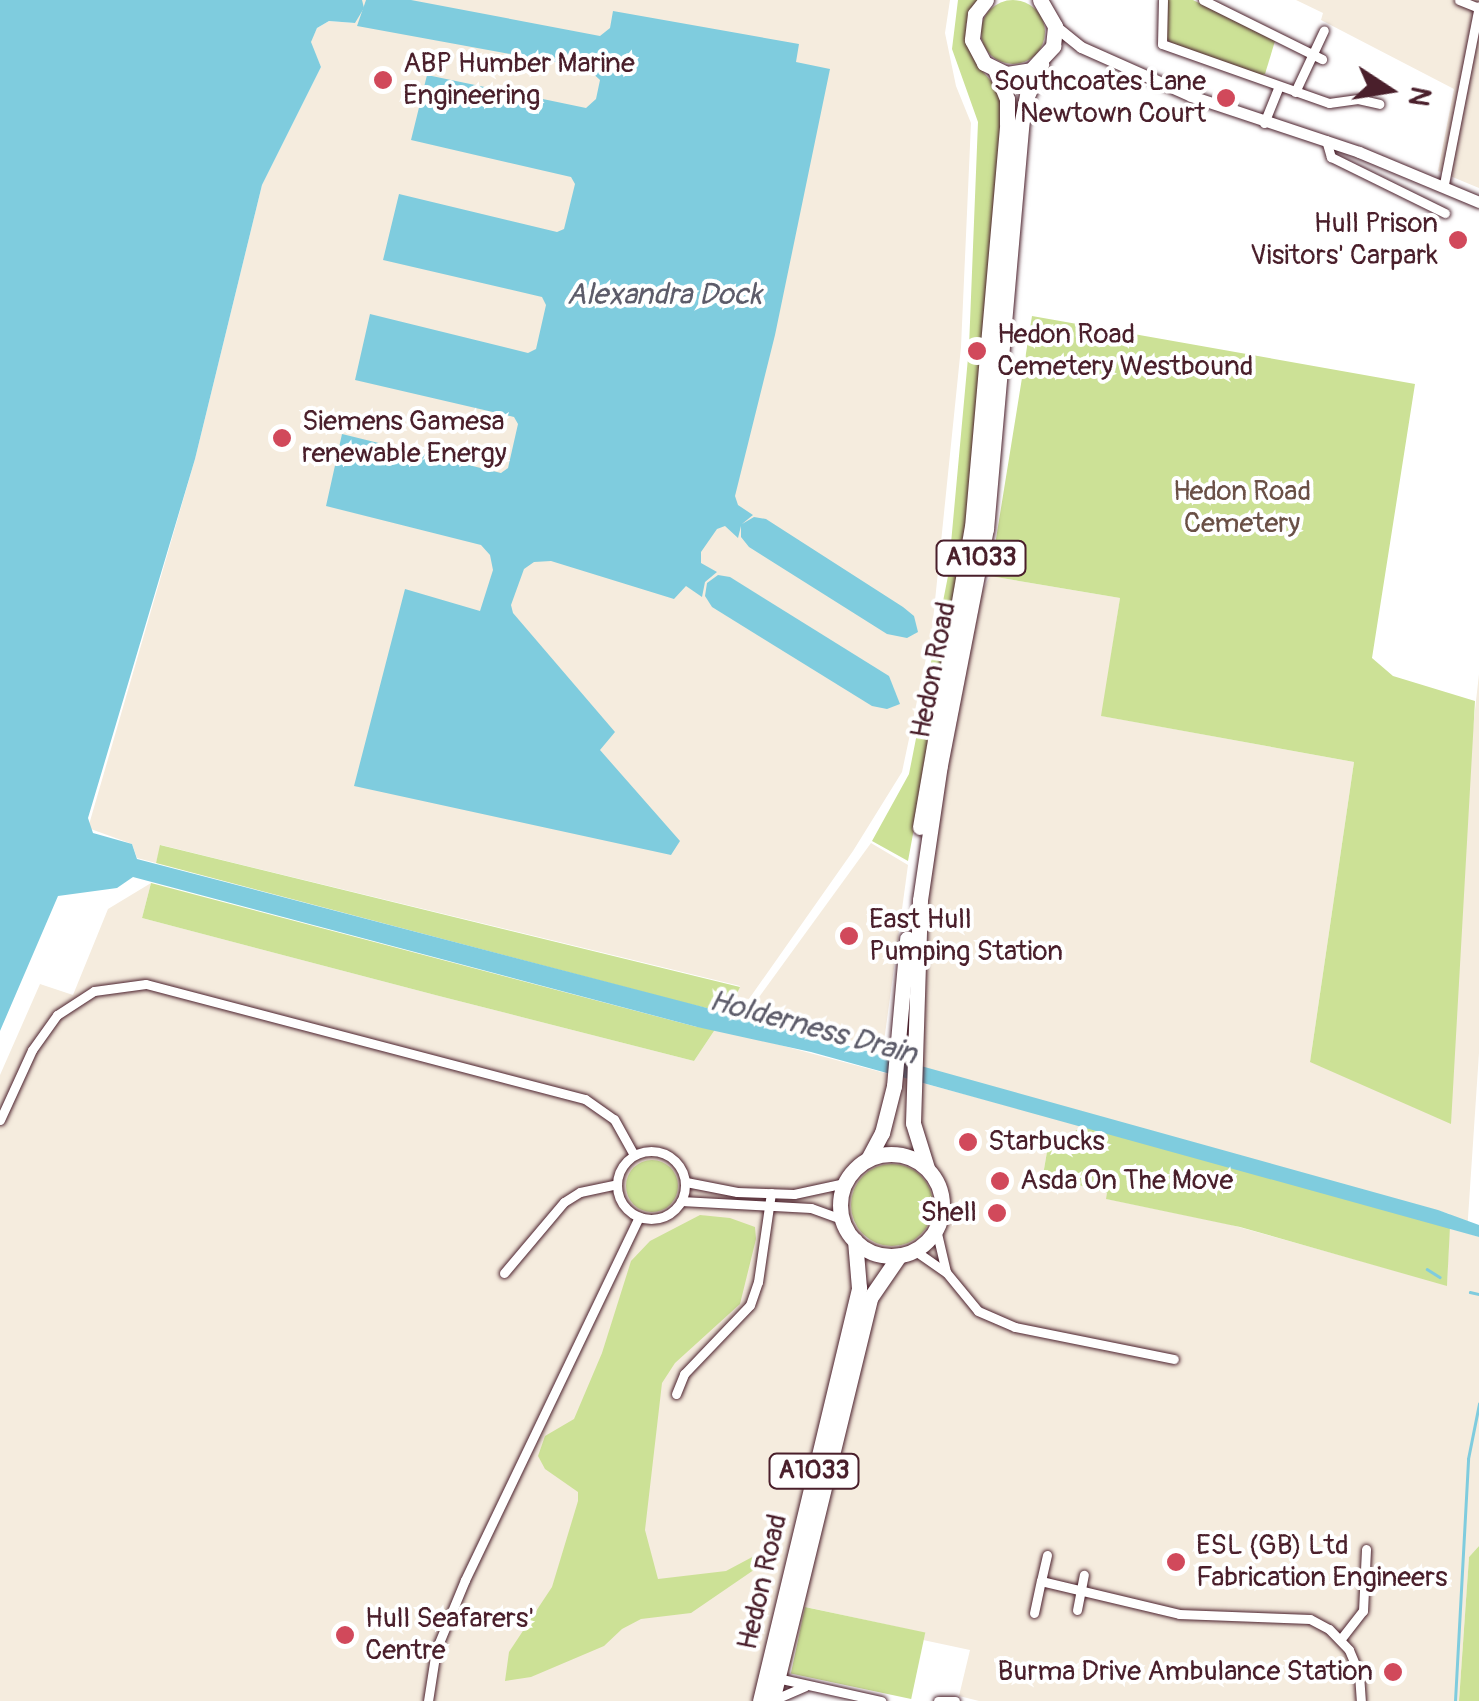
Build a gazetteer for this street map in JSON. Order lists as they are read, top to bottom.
{
  "streets": {
    "highway": ["A1033", "Hedon Road"]
  },
  "crossings": [
    ["A1033", "Hedon Road"]
  ],
  "water": ["Alexandra Dock", "Holderness Drain"],
  "parks": ["Hedon Road Cemetery"],
  "places": [
    "ABP Humber Marine Engineering",
    "Southcoates Lane Newtown Court",
    "Hull Prison Visitors' Carpark",
    "Hedon Road Cemetery Westbound",
    "Siemens Gamesa renewable Energy",
    "East Hull Pumping Station",
    "Starbucks",
    "Asda On The Move",
    "Shell",
    "ESL (GB) Ltd Fabrication Engineers",
    "Hull Seafarers' Centre",
    "Burma Drive Ambulance Station"
  ],
  "north": "right"
}
